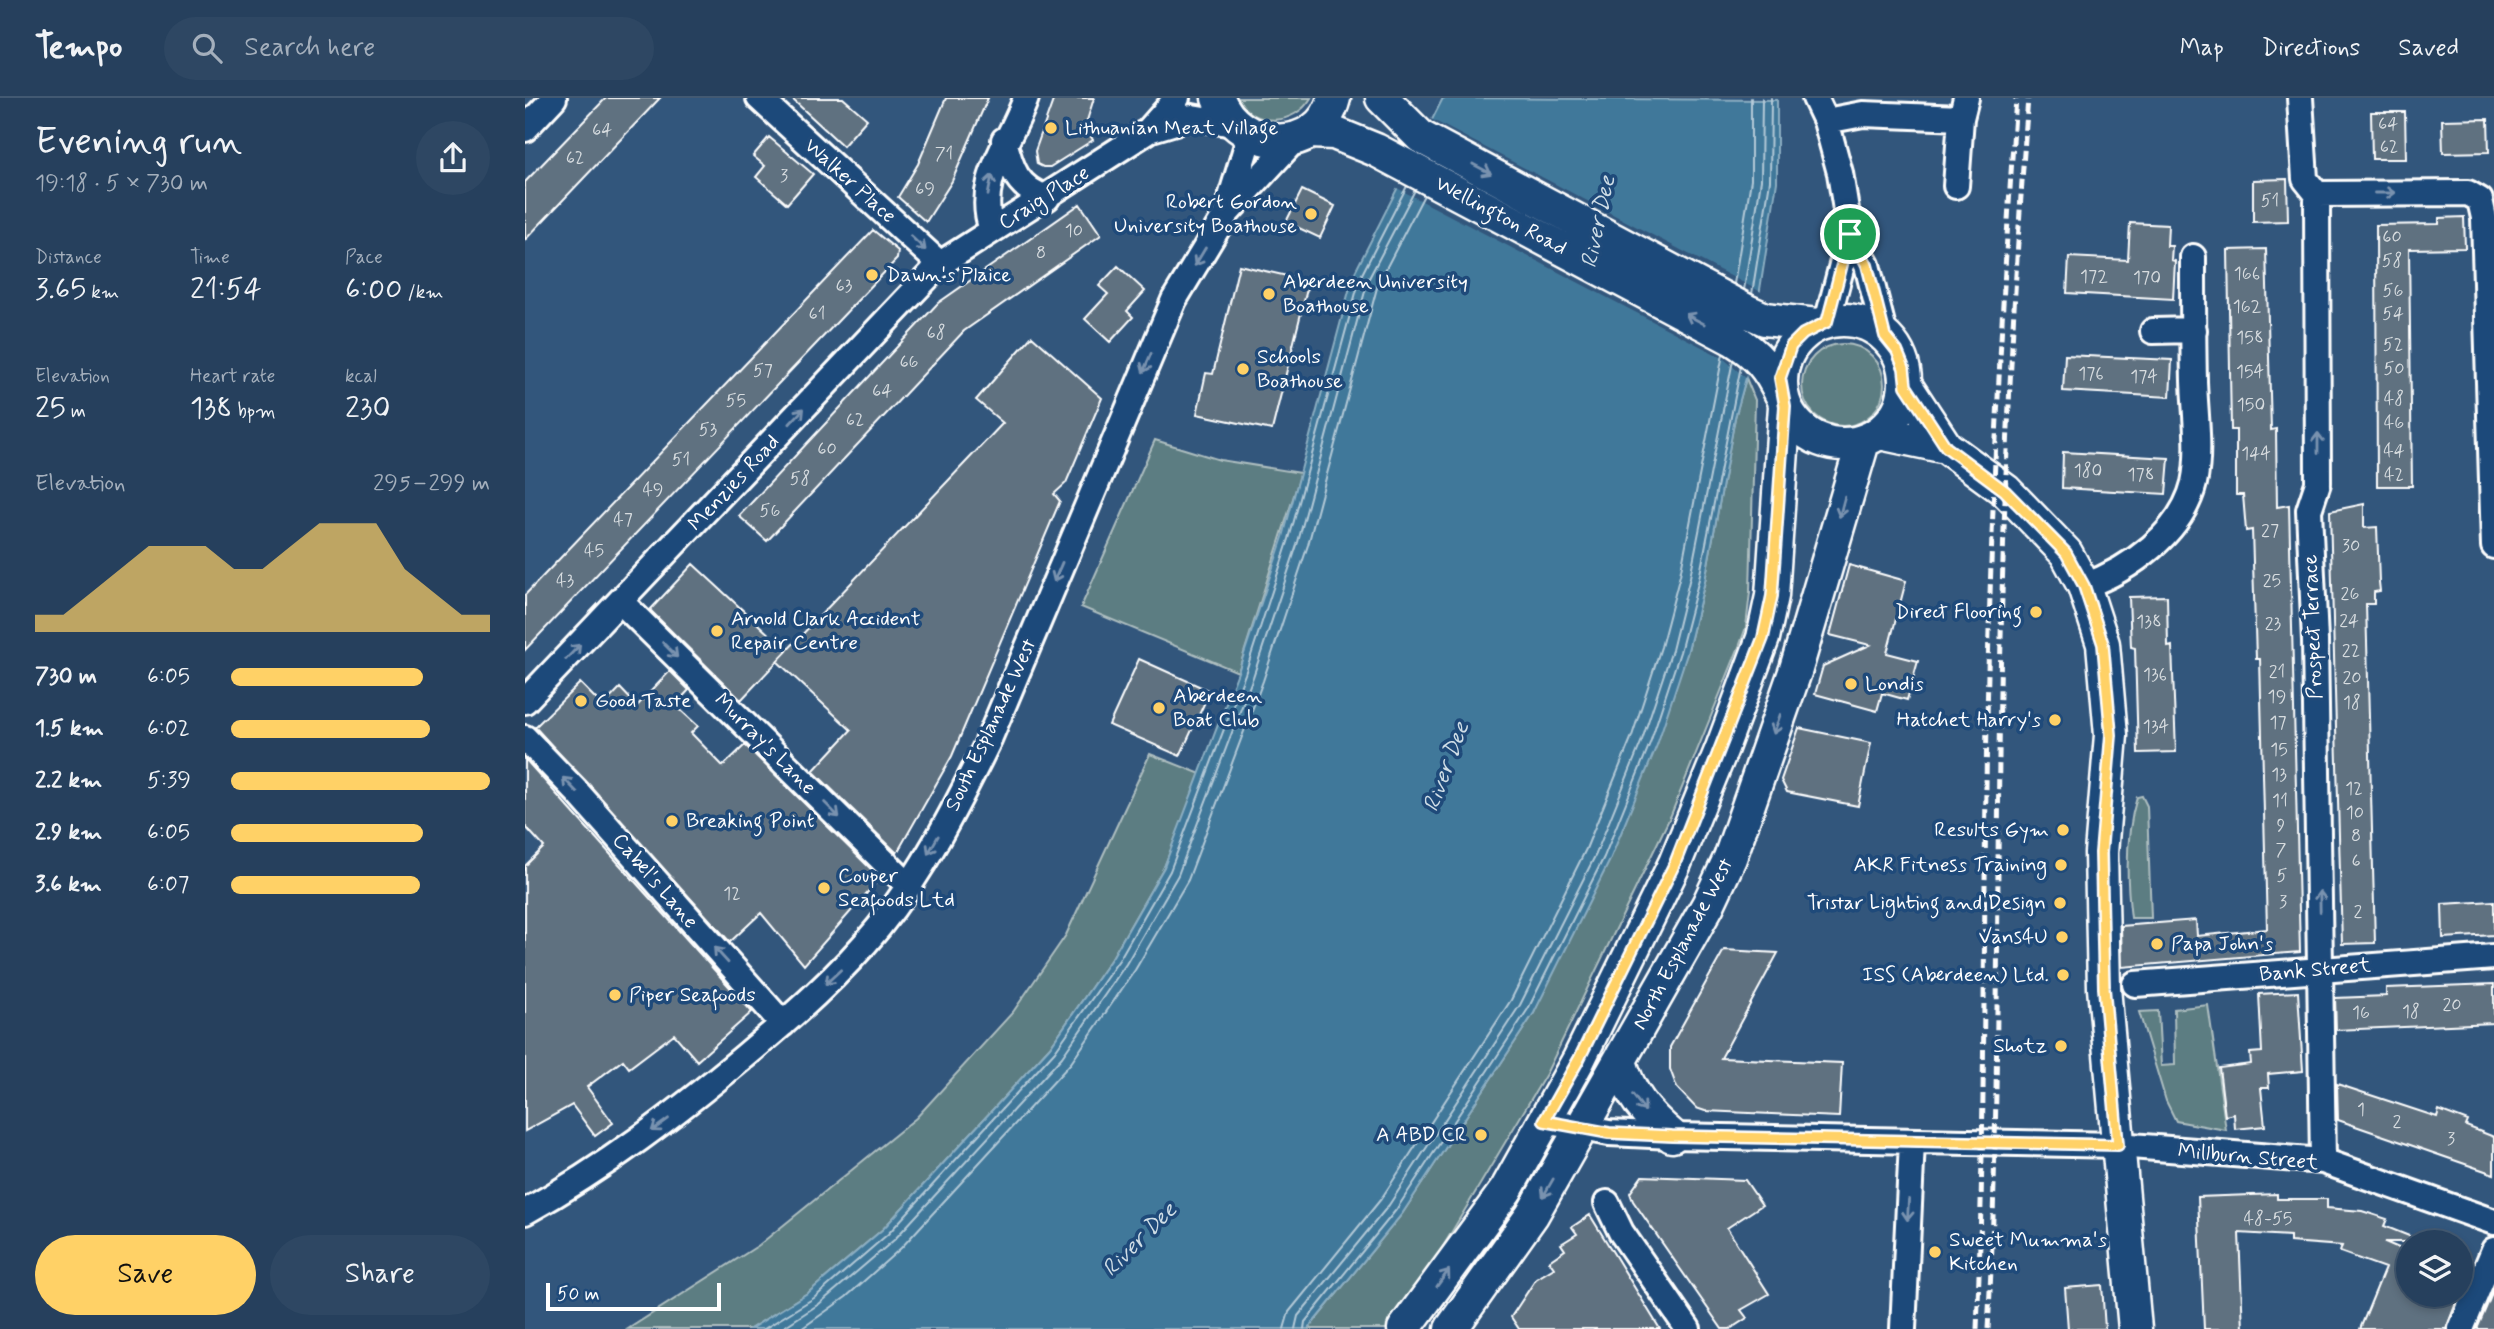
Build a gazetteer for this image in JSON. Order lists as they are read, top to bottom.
{
  "streets": {
    "main road": ["Wellington Road", "North Esplanade West"],
    "street": [
      "Walker Place",
      "Craig Place",
      "Menzies Road",
      "Prospect Terrace",
      "South Esplanade West",
      "Murray's Lane",
      "Cabel's Lane",
      "Bank Street",
      "Millburn Street"
    ]
  },
  "crossings": [
    ["Walker Place", "Craig Place"],
    ["Walker Place", "Menzies Road"],
    ["Craig Place", "Wellington Road"],
    ["Craig Place", "Menzies Road"],
    ["Craig Place", "South Esplanade West"],
    ["Wellington Road", "South Esplanade West"],
    ["Wellington Road", "North Esplanade West"],
    ["Menzies Road", "Murray's Lane"],
    ["Prospect Terrace", "Bank Street"],
    ["Prospect Terrace", "Millburn Street"],
    ["South Esplanade West", "Murray's Lane"],
    ["South Esplanade West", "Cabel's Lane"],
    ["North Esplanade West", "Millburn Street"]
  ],
  "one_way": [
    "Walker Place",
    "Menzies Road",
    "Prospect Terrace",
    "South Esplanade West",
    "Murray's Lane",
    "Cabel's Lane"
  ],
  "water": ["River Dee"],
  "places": [
    "Lithuanian Meat Village",
    "Robert Gordon University Boathouse",
    "Dawn's Plaice",
    "Aberdeen University Boathouse",
    "Schools Boathouse",
    "Direct Flooring",
    "Arnold Clark Accident Repair Centre",
    "Londis",
    "Good Taste",
    "Aberdeen Boat Club",
    "Hatchet Harry's",
    "Breaking Point",
    "Results Gym",
    "AKR Fitness Training",
    "Couper Seafoods Ltd",
    "Tristar Lighting and Design",
    "Vans4U",
    "Papa John's",
    "ISS (Aberdeen) Ltd.",
    "Piper Seafoods",
    "Shotz",
    "A ABD CR",
    "Sweet Mumma's Kitchen"
  ],
  "house_numbers": [
    "64",
    "64",
    "62",
    "71",
    "62",
    "3",
    "69",
    "51",
    "10",
    "60",
    "8",
    "58",
    "166",
    "172",
    "170",
    "63",
    "56",
    "162",
    "61",
    "54",
    "68",
    "158",
    "52",
    "66",
    "50",
    "57",
    "154",
    "176",
    "174",
    "64",
    "48",
    "55",
    "150",
    "62",
    "46",
    "53",
    "60",
    "44",
    "144",
    "51",
    "180",
    "178",
    "42",
    "58",
    "49",
    "56",
    "47",
    "27",
    "30",
    "45",
    "43",
    "25",
    "26",
    "24",
    "138",
    "23",
    "22",
    "21",
    "136",
    "20",
    "19",
    "18",
    "17",
    "134",
    "15",
    "13",
    "12",
    "11",
    "10",
    "9",
    "8",
    "7",
    "6",
    "5",
    "12",
    "3",
    "2",
    "20",
    "18",
    "16",
    "1",
    "2",
    "3",
    "48-55"
  ],
  "scale_bar": "50 m",
  "page": {
    "header": "Tempo",
    "search": "Search here",
    "nav": ["Map", "Directions", "Saved"],
    "heading": ["Evening run", "19:18 · 5 × 730 m"],
    "stats": [
      ["Distance", "3.65 km"],
      ["Time", "21:54"],
      ["Pace", "6:00 /km"],
      ["Elevation", "25 m"],
      ["Heart rate", "138 bpm"],
      ["kcal", "230"]
    ],
    "chart": ["Elevation", "295–299 m"],
    "list": [
      {
        "name": "730 m",
        "note": "6:05"
      },
      {
        "name": "1.5 km",
        "note": "6:02"
      },
      {
        "name": "2.2 km",
        "note": "5:39"
      },
      {
        "name": "2.9 km",
        "note": "6:05"
      },
      {
        "name": "3.6 km",
        "note": "6:07"
      }
    ],
    "buttons": ["Save", "Share"],
    "scale": "50 m"
  }
}
